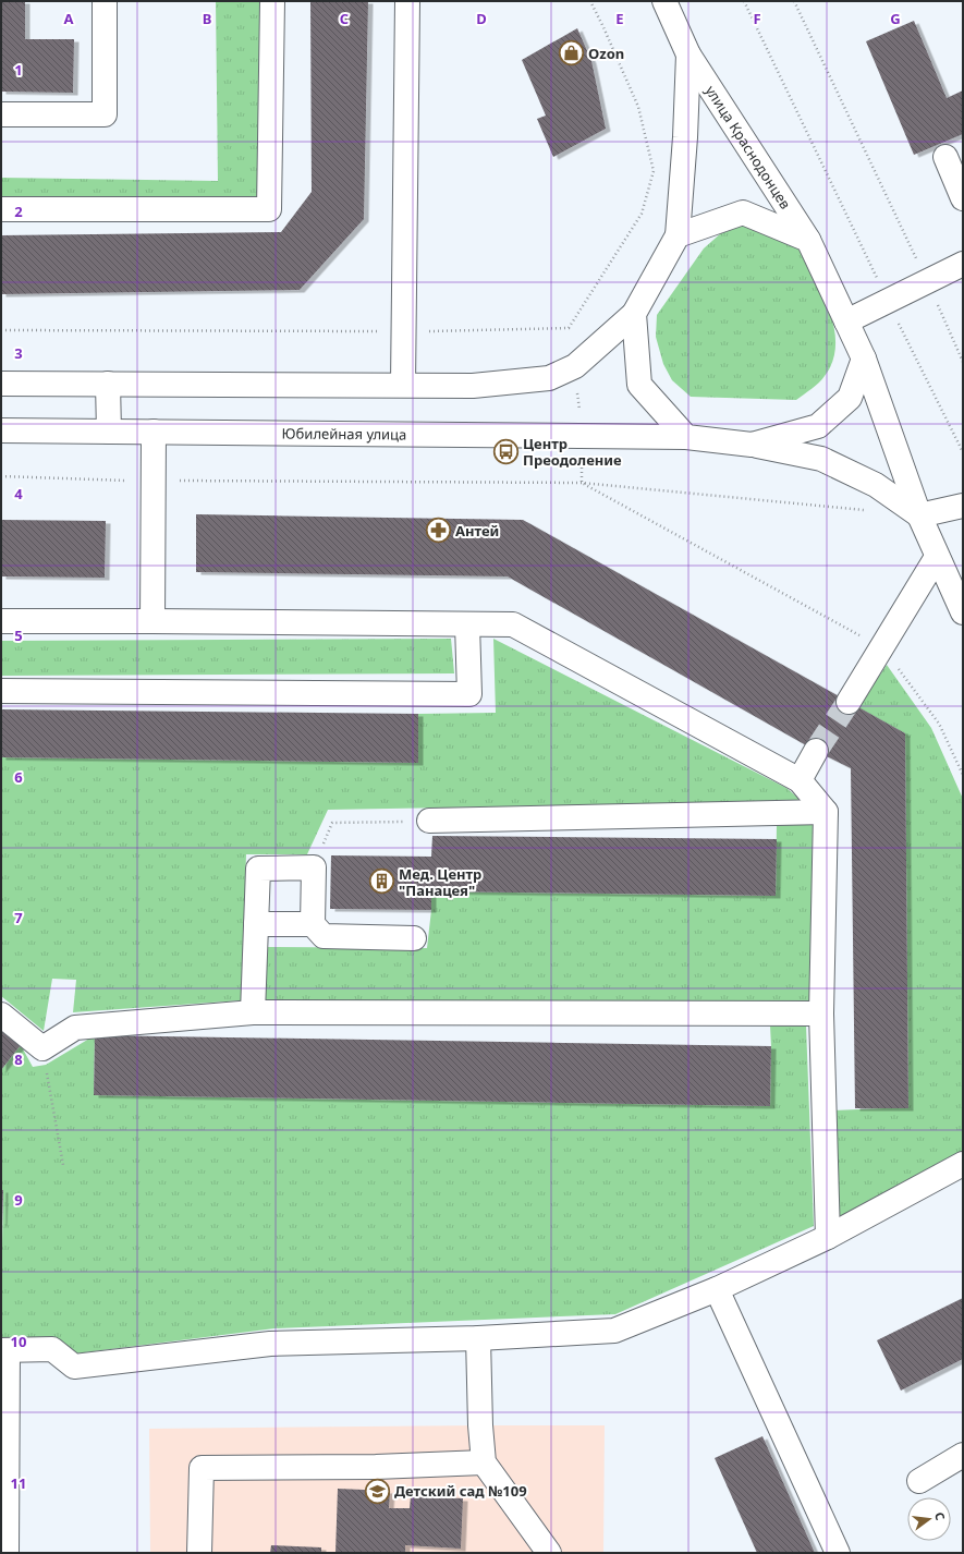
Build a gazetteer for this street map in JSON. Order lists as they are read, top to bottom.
{
  "streets": {
    "main road": ["улица Краснодонцев", "Юбилейная улица"]
  },
  "places": {
    "shop": ["Ozon"],
    "bus stop": ["Центр Преодоление"],
    "pharmacy": ["Антей"],
    "building": ["Мед. Центр \"Панацея\""],
    "school or university": ["Детский сад №109"]
  },
  "north": "right",
  "grid": {
    "columns": [
      "A",
      "B",
      "C",
      "D",
      "E",
      "F",
      "G"
    ],
    "rows": [
      "1",
      "2",
      "3",
      "4",
      "5",
      "6",
      "7",
      "8",
      "9",
      "10",
      "11"
    ]
  }
}
